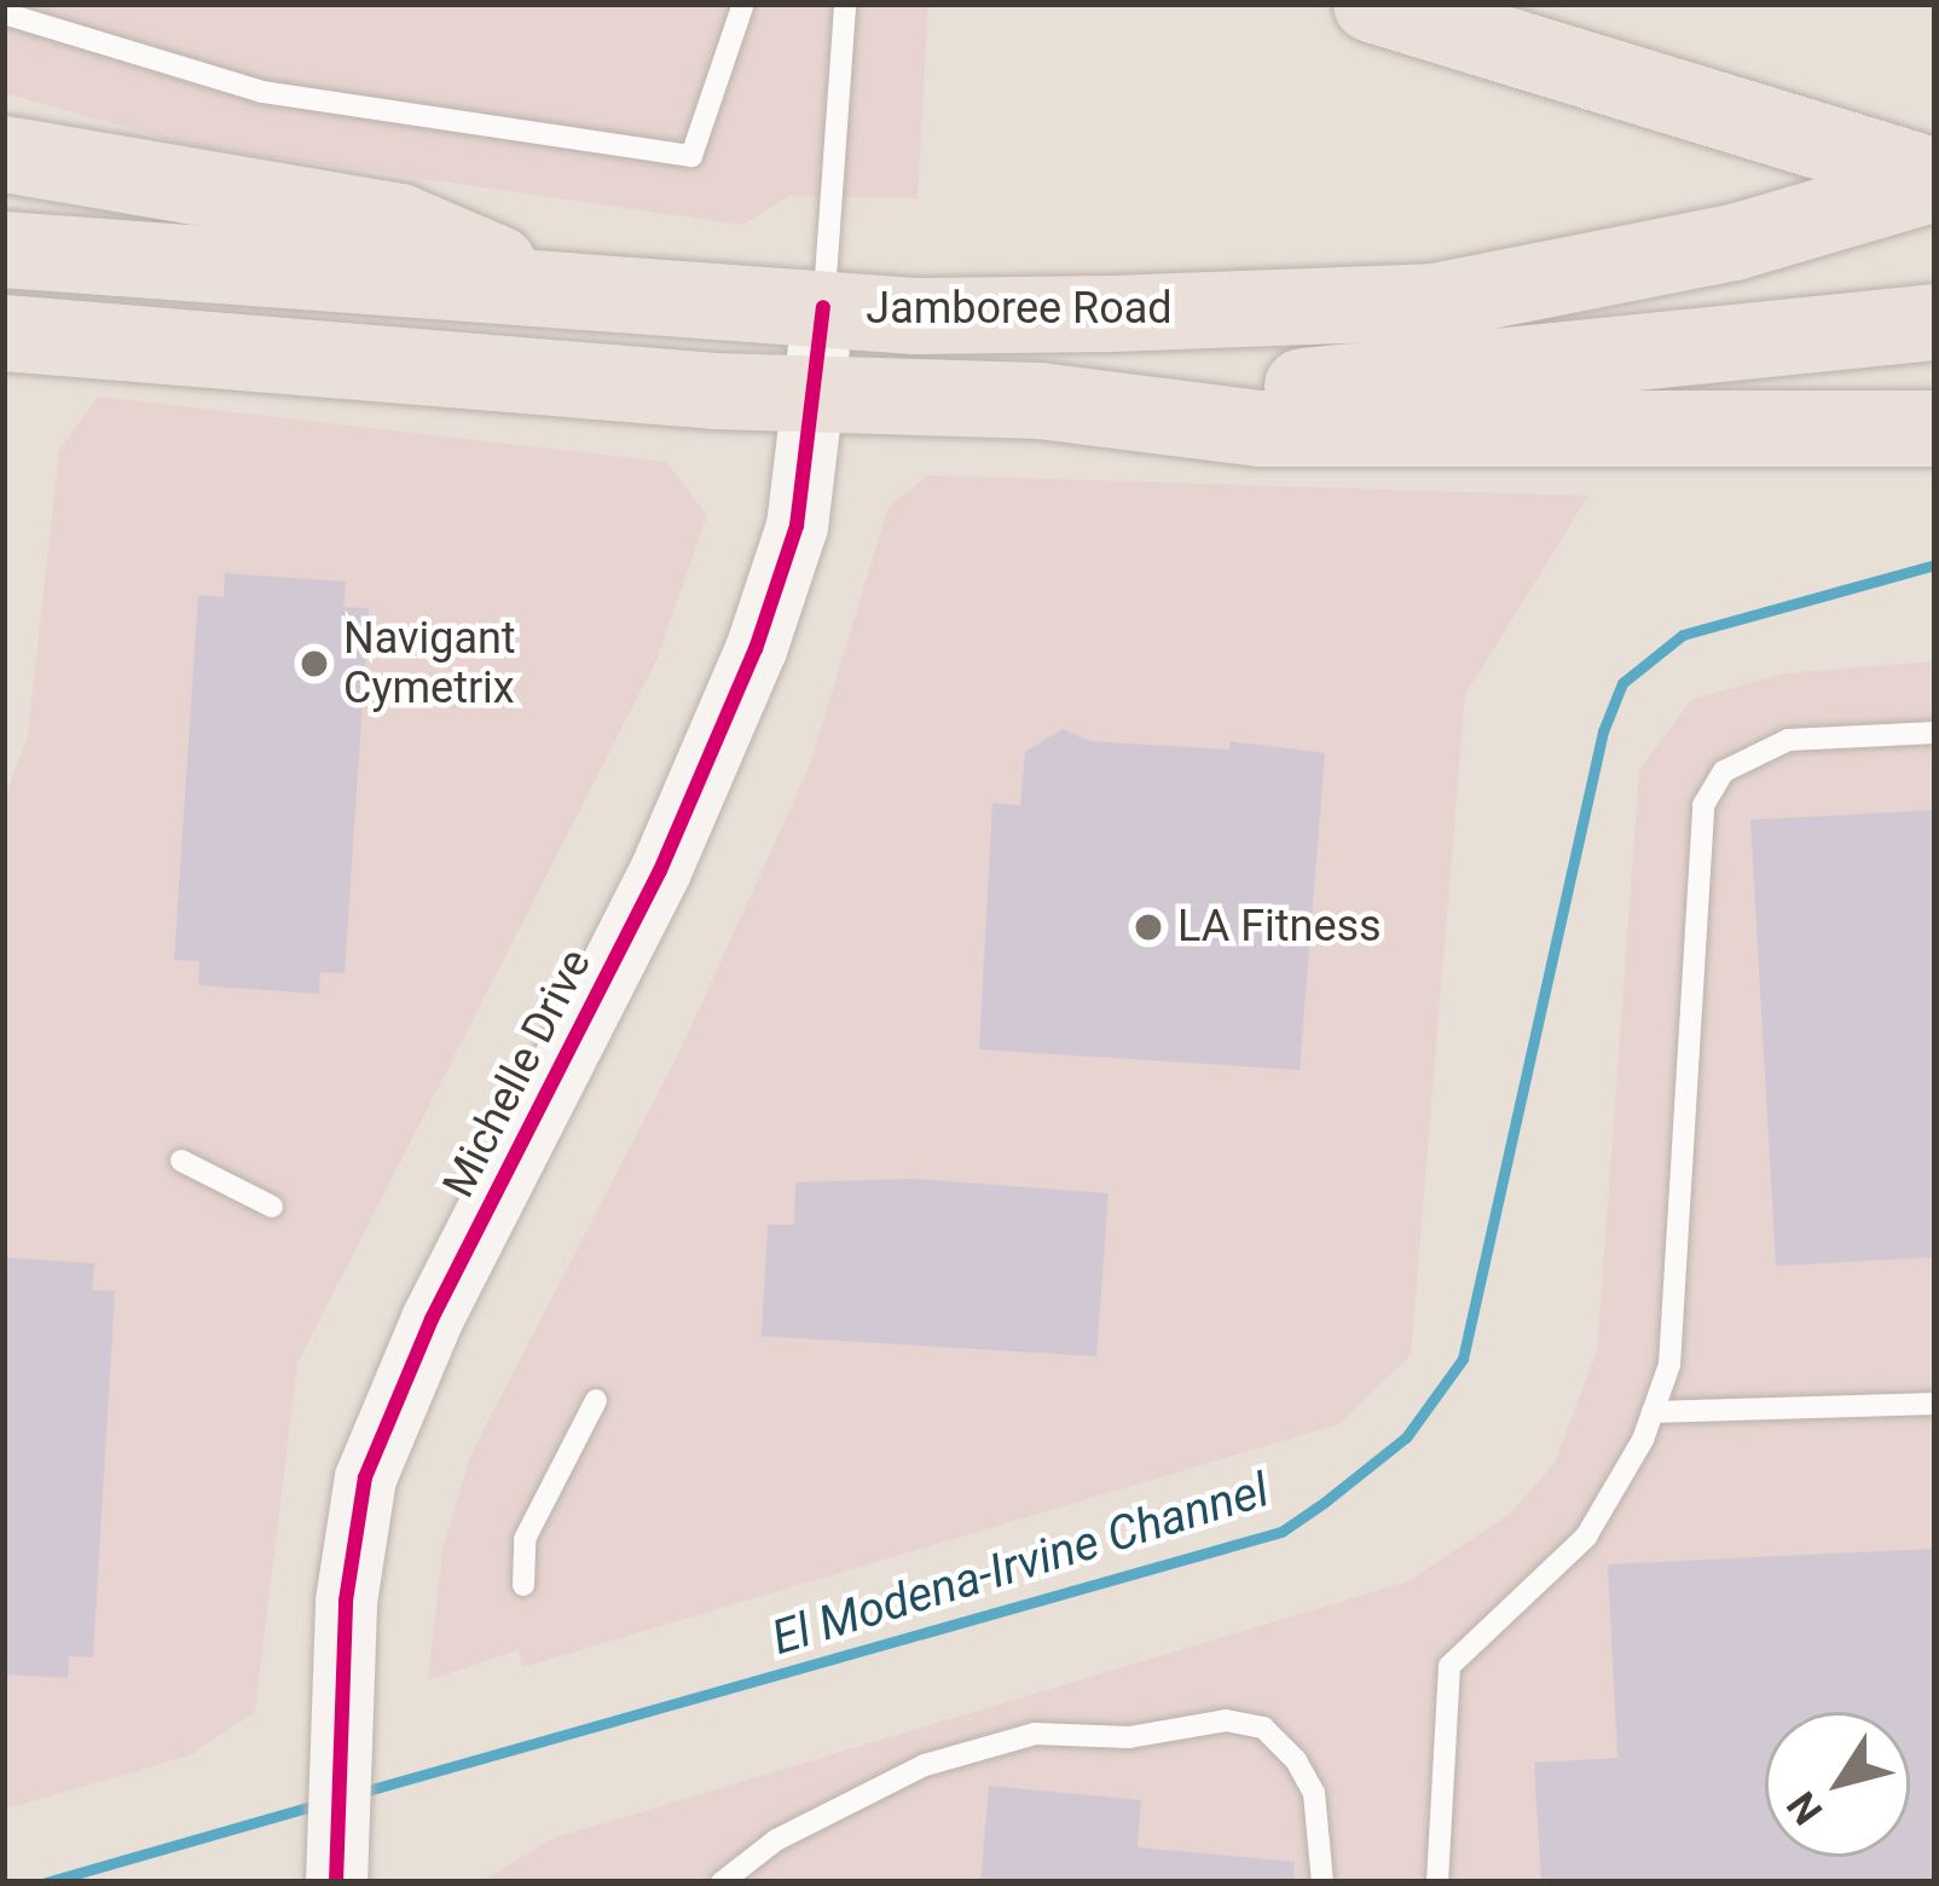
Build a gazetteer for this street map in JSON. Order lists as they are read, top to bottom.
{
  "streets": {
    "highway": ["Jamboree Road"],
    "street": ["Michelle Drive"]
  },
  "crossings": [
    ["Jamboree Road", "Michelle Drive"]
  ],
  "water": ["El Modena-Irvine Channel"],
  "places": ["Navigant Cymetrix", "LA Fitness"],
  "north": "bottom left"
}
